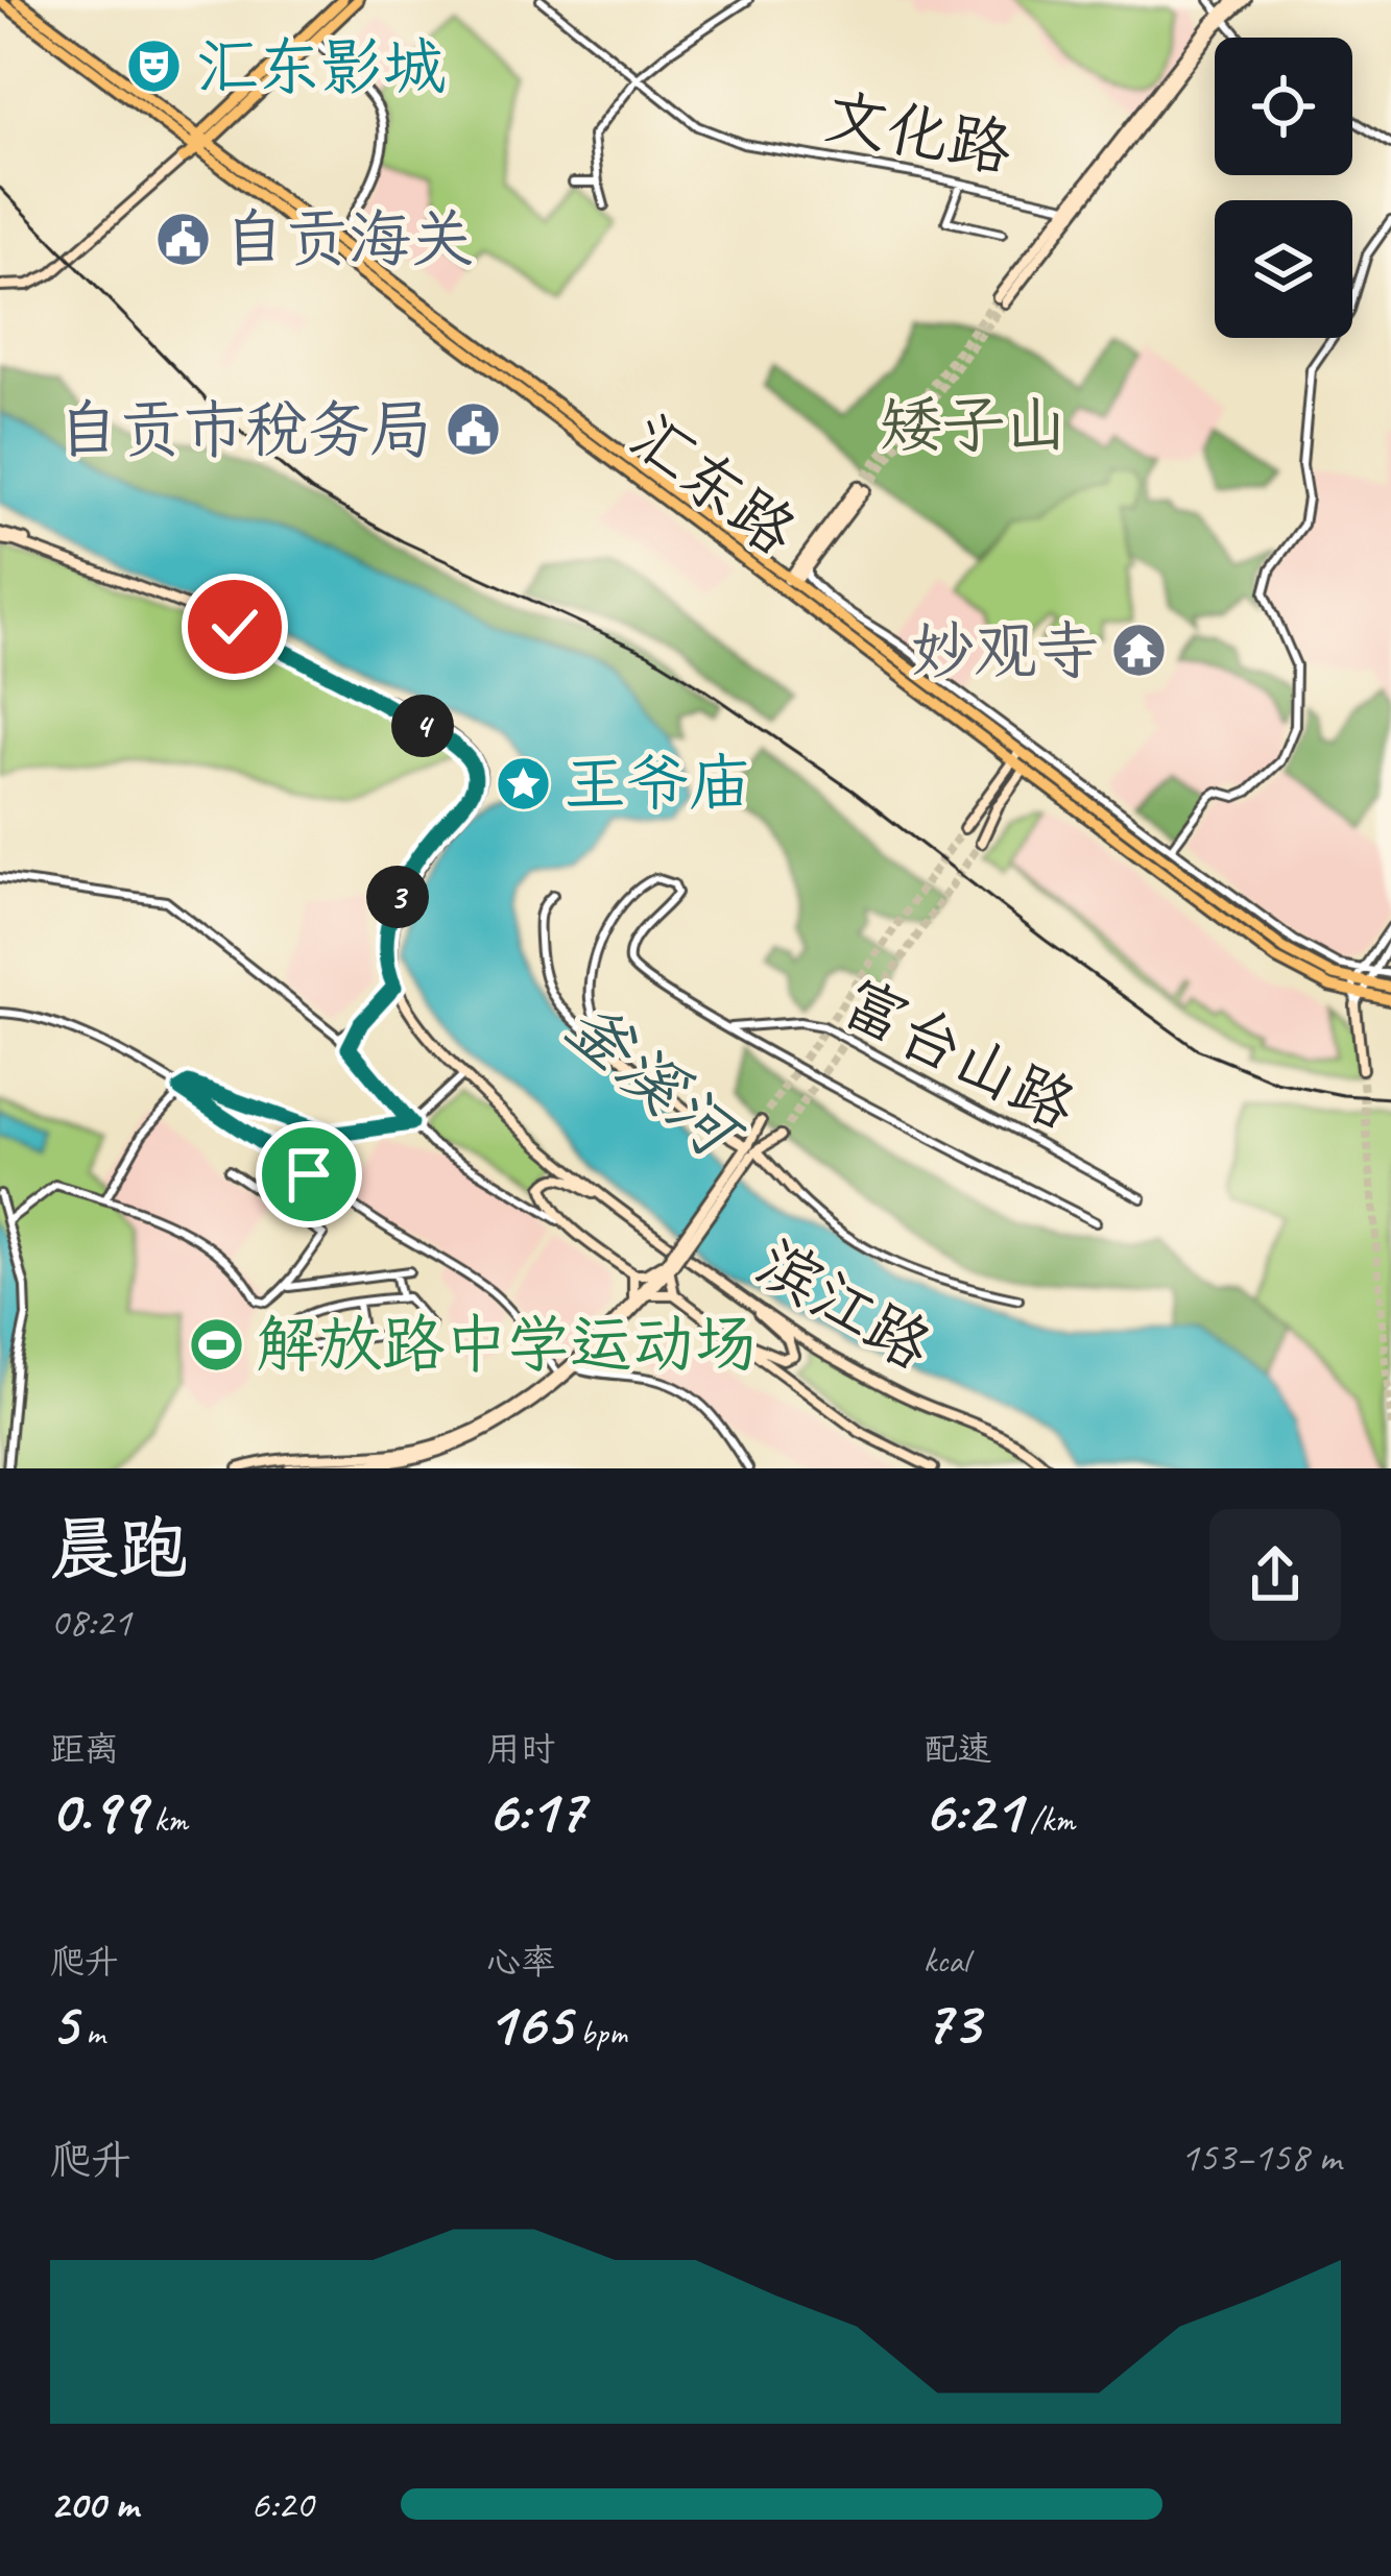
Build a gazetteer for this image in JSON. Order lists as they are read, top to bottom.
{
  "streets": {
    "main road": ["汇东路", "滨江路"],
    "street": ["文化路", "富台山路"]
  },
  "water": ["釜溪河"],
  "parks": ["矮子山"],
  "places": {
    "theatre": ["汇东影城"],
    "public building": ["自贡海关", "自贡市税务局"],
    "temple": ["妙观寺"],
    "place": ["王爷庙"],
    "sports": ["解放路中学运动场"]
  },
  "page": {
    "pins": ["4", "3"],
    "heading": ["晨跑", "08:21"],
    "stats": [
      ["距离", "0.99 km"],
      ["用时", "6:17"],
      ["配速", "6:21 /km"],
      ["爬升", "5 m"],
      ["心率", "165 bpm"],
      ["kcal", "73"]
    ],
    "chart": ["爬升", "153–158 m"],
    "list": [
      {
        "name": "200 m",
        "note": "6:20"
      }
    ]
  }
}
